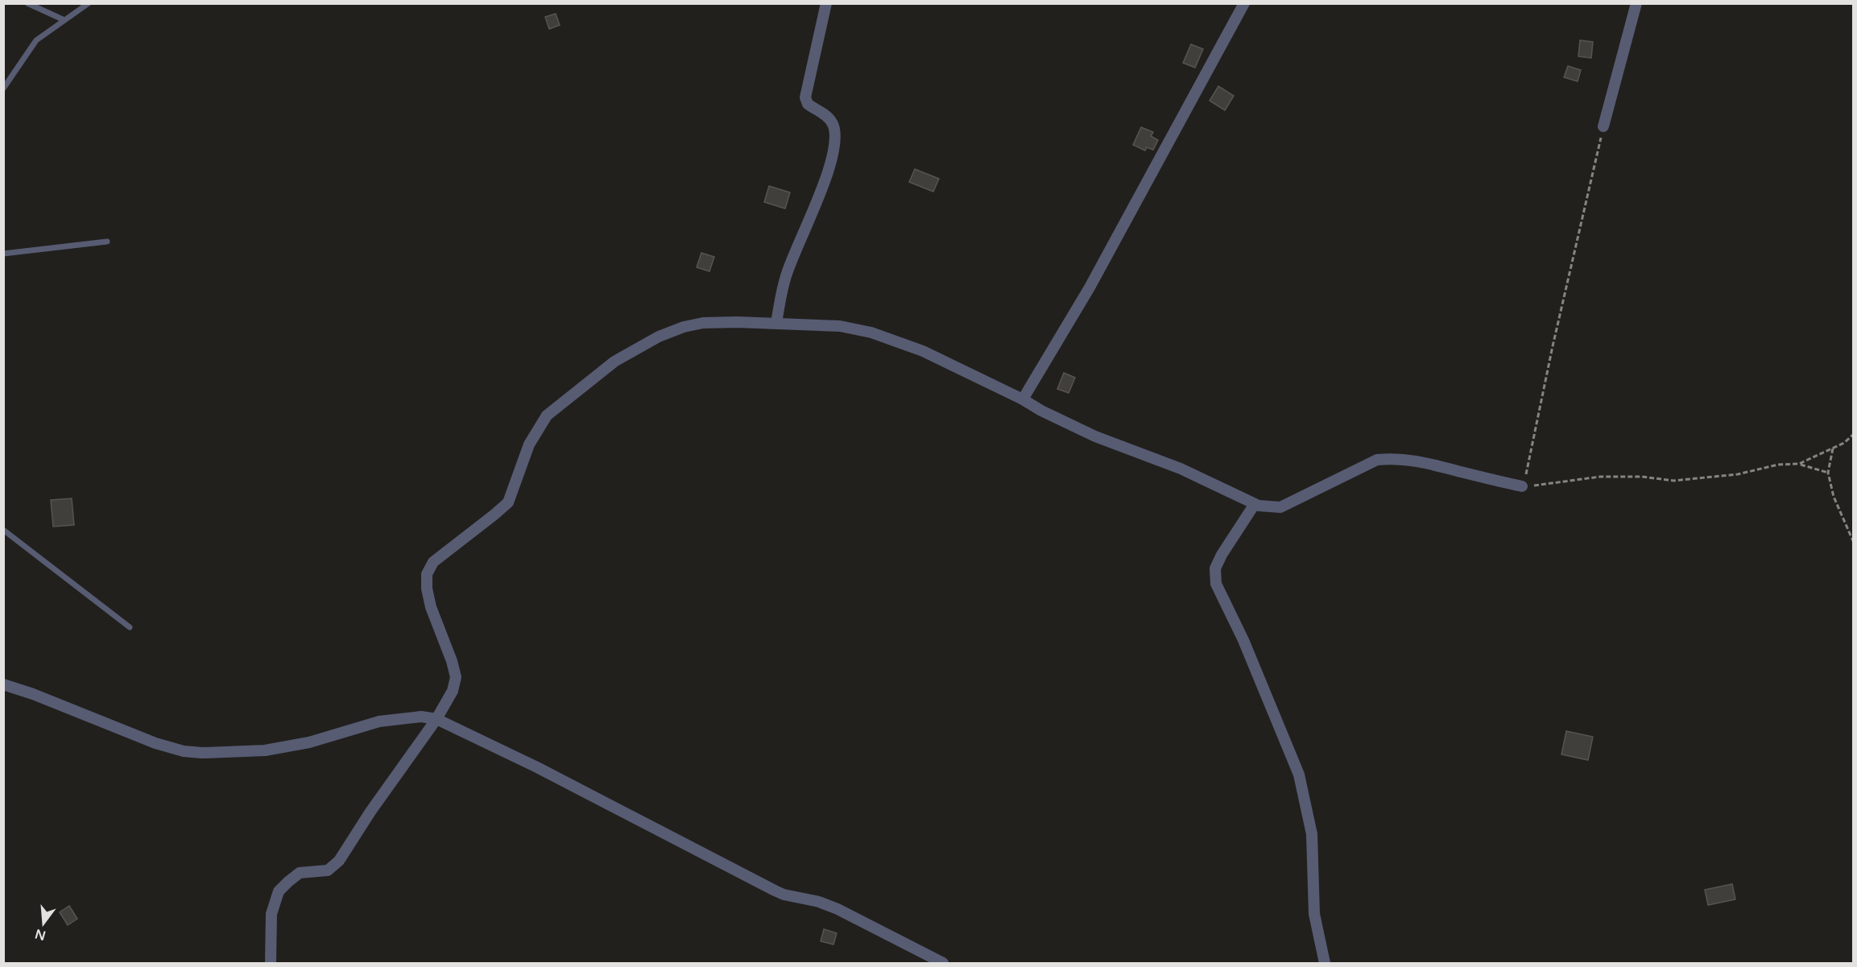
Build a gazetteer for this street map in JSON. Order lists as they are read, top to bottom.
{
  "north": "bottom"
}
